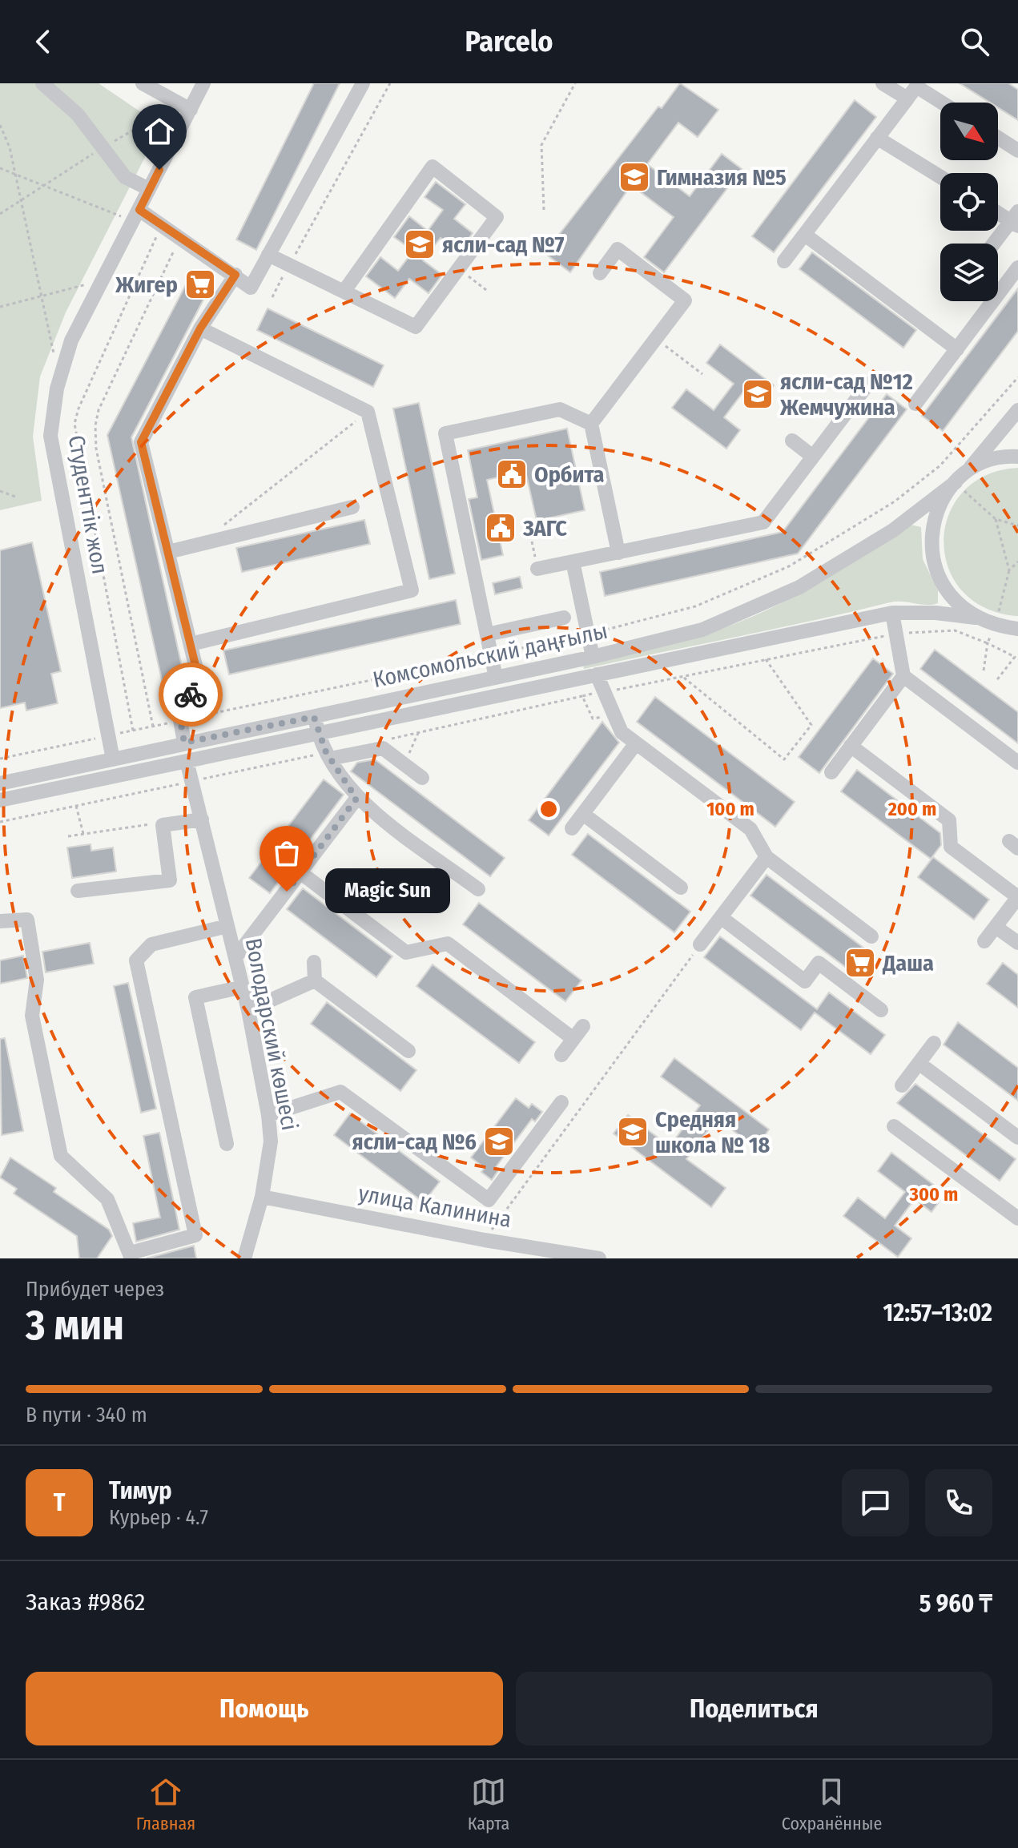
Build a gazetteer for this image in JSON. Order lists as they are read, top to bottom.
{
  "streets": {
    "street": [
      "Студенттік жол",
      "Комсомольский даңғылы",
      "Володарский көшесі",
      "улица Калинина"
    ]
  },
  "crossings": [
    ["Студенттік жол", "Комсомольский даңғылы"],
    ["Комсомольский даңғылы", "Володарский көшесі"],
    ["Володарский көшесі", "улица Калинина"]
  ],
  "places": {
    "school or university": [
      "Гимназия №5",
      "ясли-сад №7",
      "ясли-сад №12 Жемчужина",
      "Средняя школа № 18",
      "ясли-сад №6"
    ],
    "supermarket": ["Жигер", "Даша"],
    "public building": ["Орбита", "ЗАГС"],
    "other": ["Magic Sun"]
  },
  "north": "bottom right",
  "page": {
    "header": "Parcelo",
    "bubble": "Magic Sun",
    "heading": ["3 мин", "Прибудет через", "12:57–13:02"],
    "panel": [
      "Тимур",
      "Курьер · 4.7",
      "Заказ #9862",
      "5 960 ₸"
    ],
    "bar": "В пути · 340 m",
    "round": "Т",
    "buttons": ["Помощь", "Поделиться"],
    "tabs": ["Главная", "Карта", "Сохранённые"]
  },
  "rings": ["100 m", "200 m", "300 m"]
}
